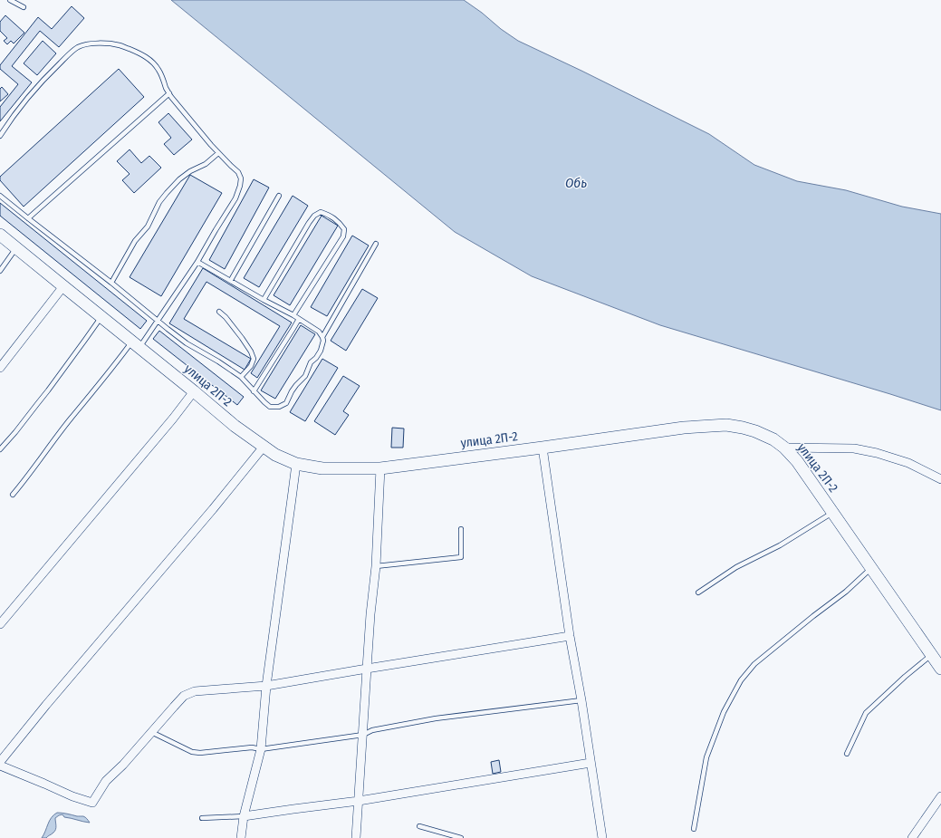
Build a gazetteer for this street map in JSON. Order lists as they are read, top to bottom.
{
  "streets": {
    "main road": ["улица 2П-2"]
  },
  "water": ["Обь"]
}
